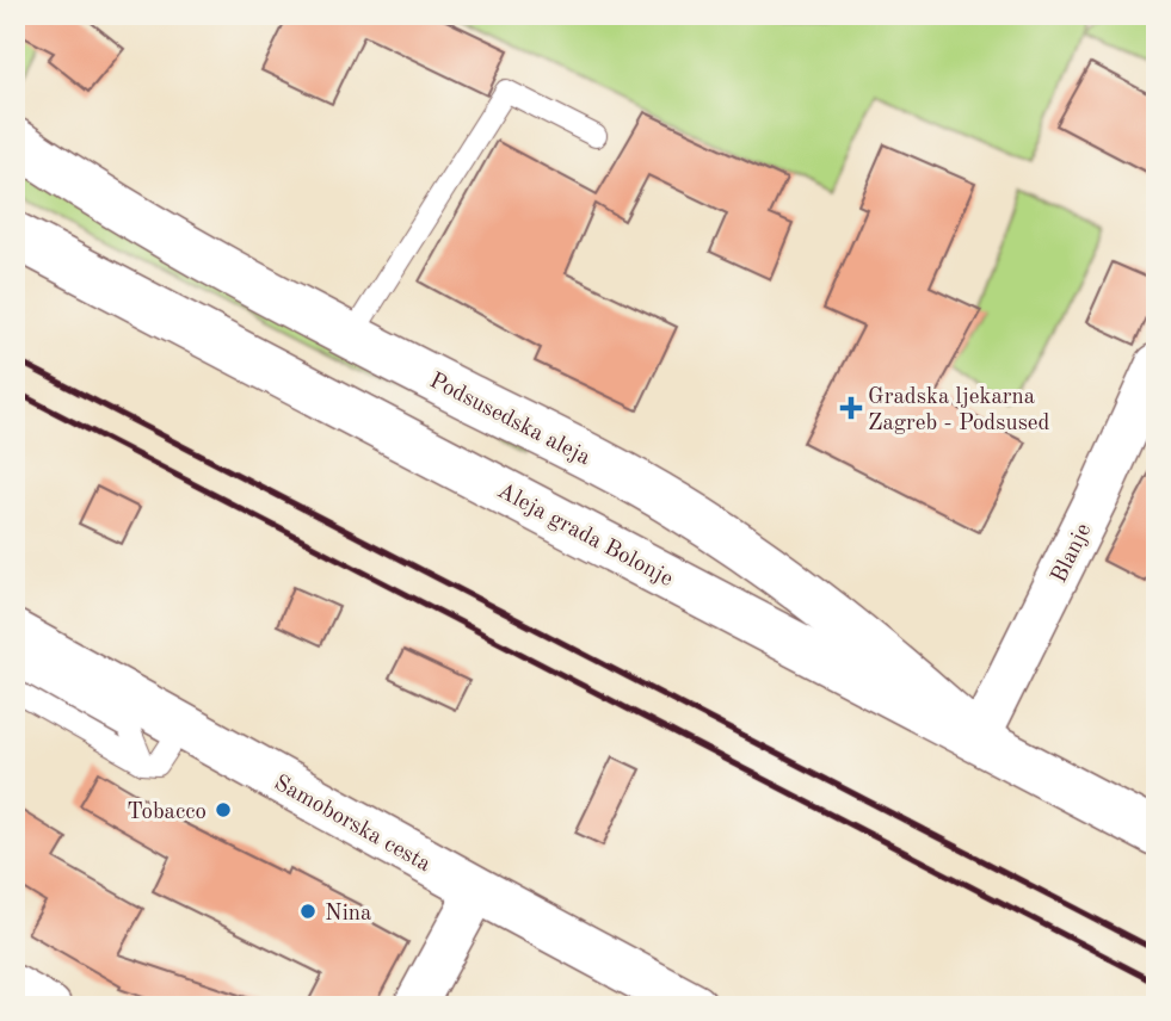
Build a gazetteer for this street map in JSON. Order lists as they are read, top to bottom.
{
  "streets": {
    "main road": ["Podsusedska aleja", "Aleja grada Bolonje", "Samoborska cesta"],
    "street": ["Blanje"]
  },
  "crossings": [
    ["Podsusedska aleja", "Aleja grada Bolonje"],
    ["Podsusedska aleja", "Blanje"],
    ["Aleja grada Bolonje", "Blanje"]
  ],
  "places": {
    "health": ["Gradska ljekarna Zagreb - Podsused"],
    "other": ["Tobacco", "Nina"]
  }
}
